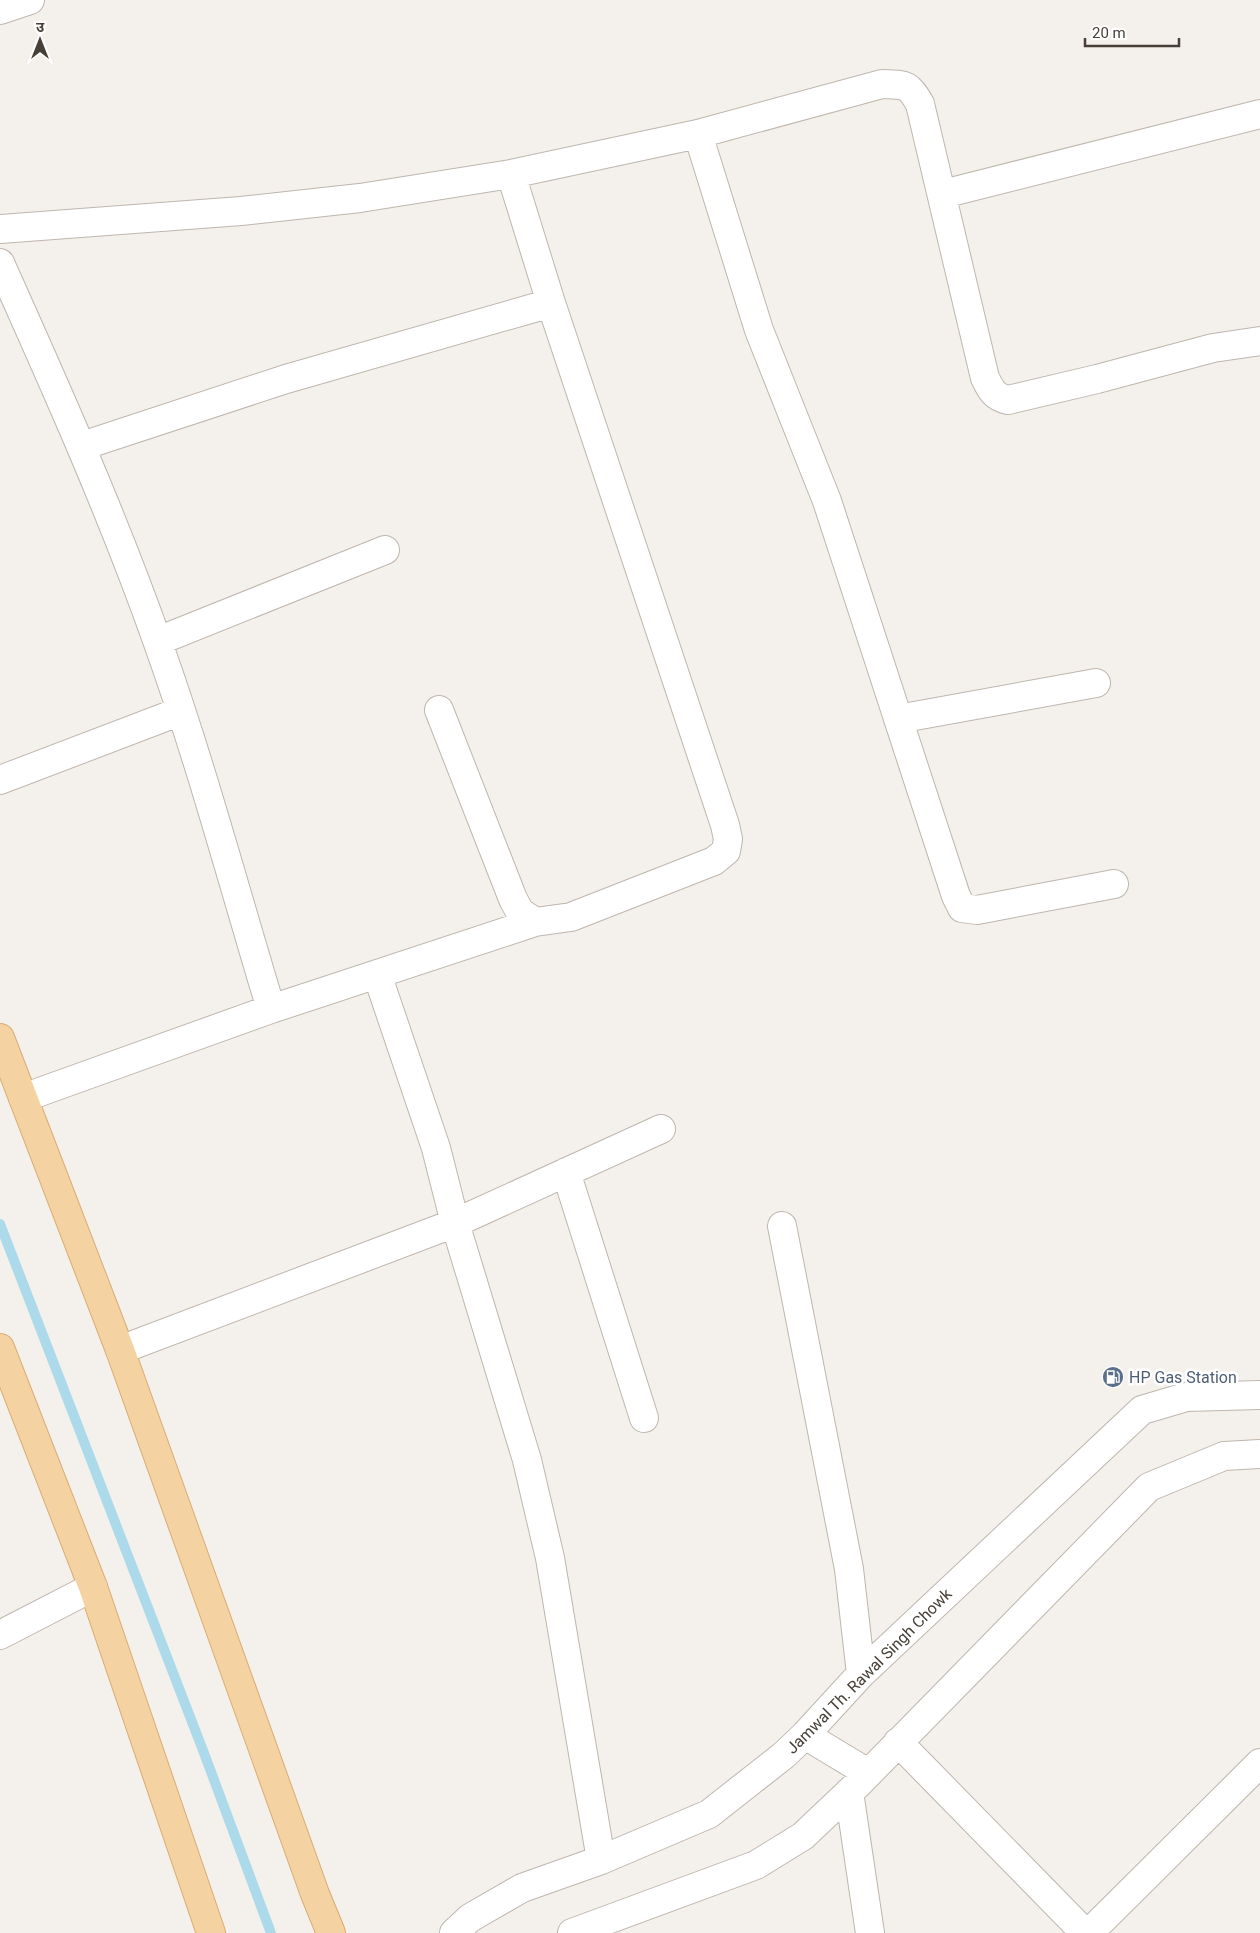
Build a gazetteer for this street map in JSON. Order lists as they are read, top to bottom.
{
  "streets": {
    "street": ["Jamwal Th. Rawal Singh Chowk"]
  },
  "places": {
    "fuel station": ["HP Gas Station"]
  },
  "scale_bar": "20 m",
  "north": "top"
}
